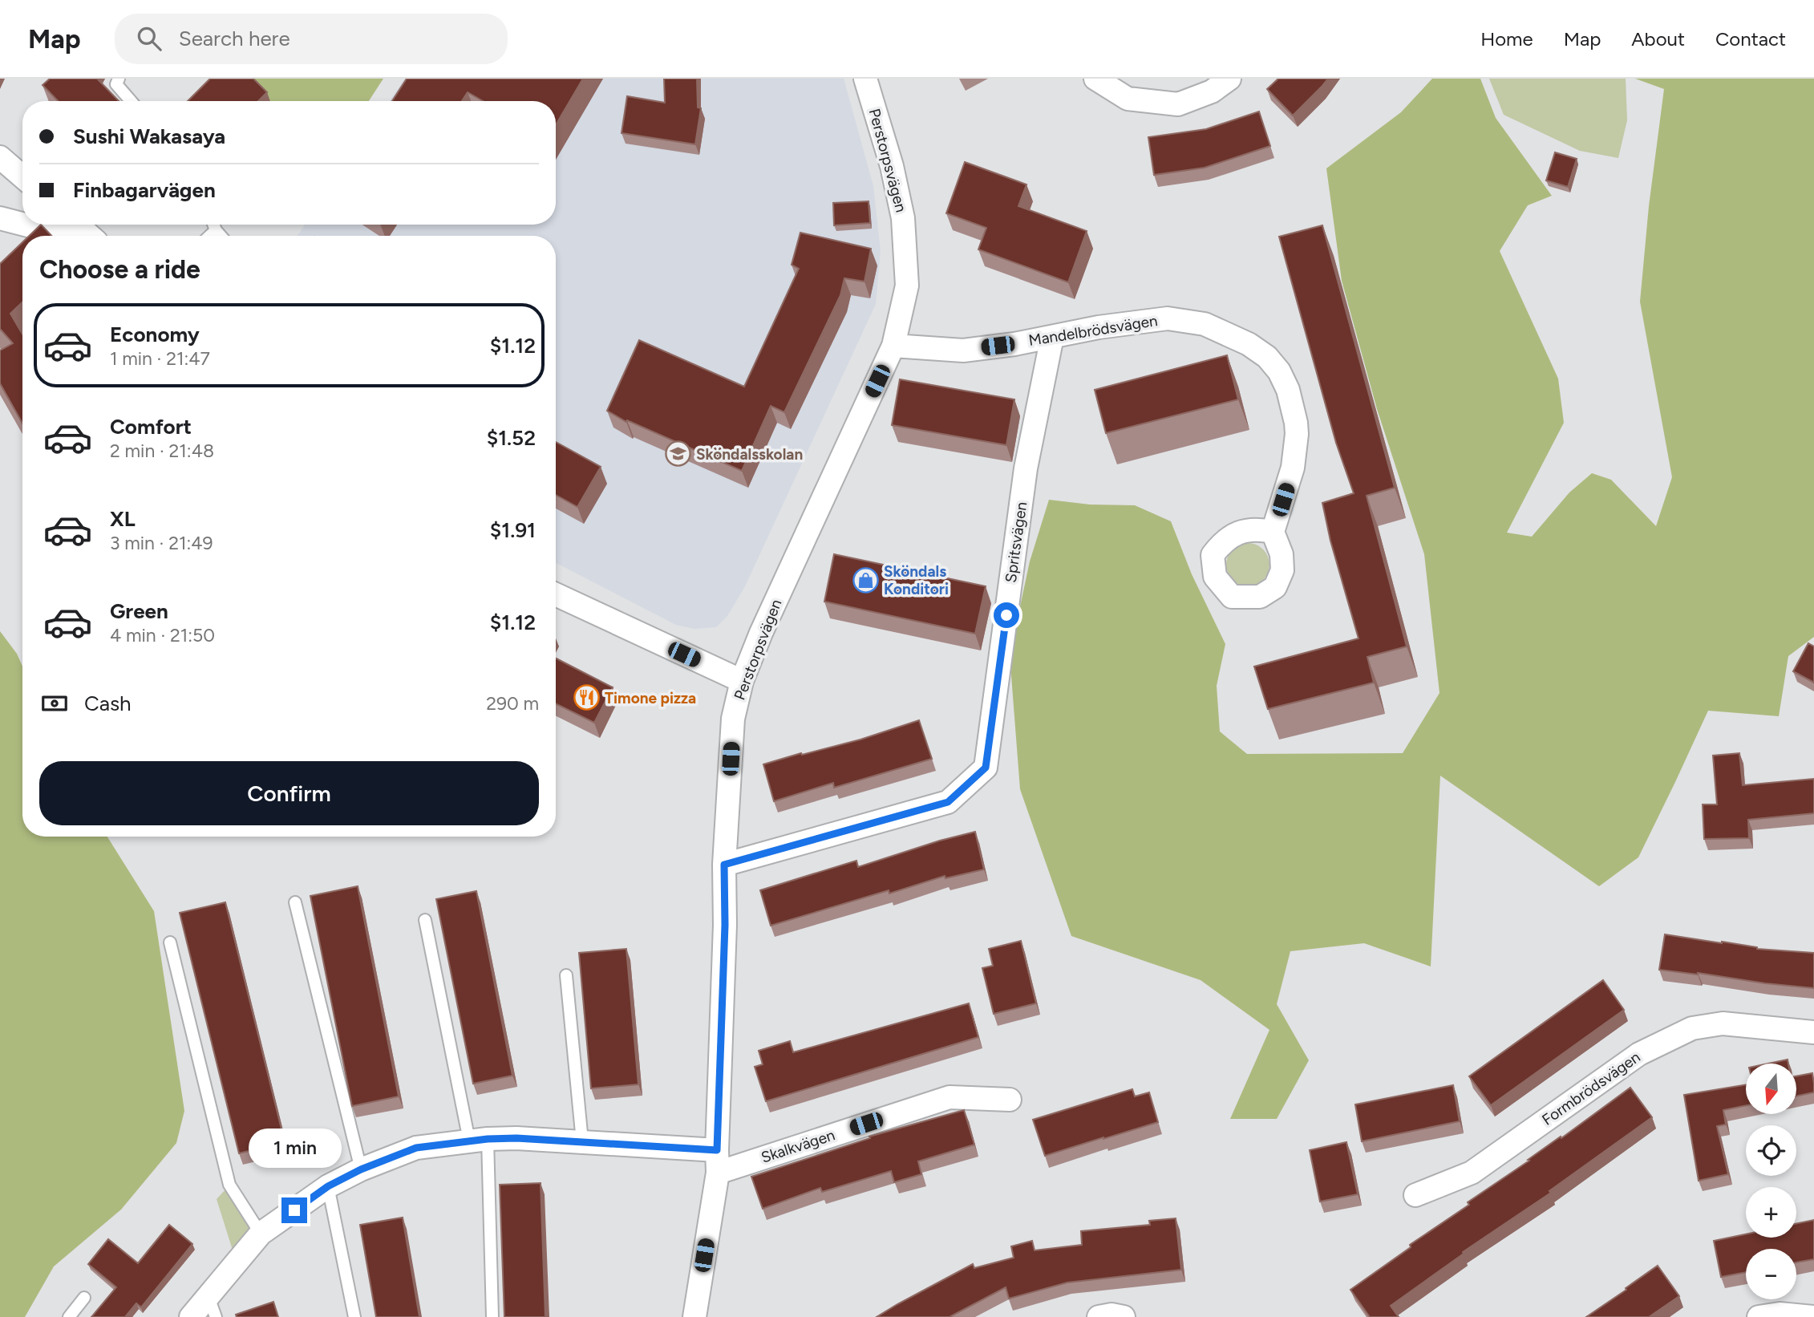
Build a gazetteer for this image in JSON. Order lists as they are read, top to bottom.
{
  "streets": {
    "street": [
      "Perstorpsvägen",
      "Mandelbrödsvägen",
      "Spritsvägen",
      "Formbrödsvägen",
      "Skalkvägen"
    ]
  },
  "crossings": [
    ["Perstorpsvägen", "Mandelbrödsvägen"],
    ["Perstorpsvägen", "Spritsvägen"],
    ["Perstorpsvägen", "Skalkvägen"],
    ["Mandelbrödsvägen", "Spritsvägen"]
  ],
  "places": {
    "school or university": ["Sköndalsskolan"],
    "shop": ["Sköndals Konditori"],
    "restaurant": ["Timone pizza"]
  },
  "north": "bottom",
  "page": {
    "header": "Map",
    "search": "Search here",
    "nav": [
      "Home",
      "Map",
      "About",
      "Contact"
    ],
    "banner": ["Sushi Wakasaya", "Finbagarvägen"],
    "heading": "Choose a ride",
    "list": [
      {
        "name": "Economy",
        "note": "1 min · 21:47",
        "value": "$1.12"
      },
      {
        "name": "Comfort",
        "note": "2 min · 21:48",
        "value": "$1.52"
      },
      {
        "name": "XL",
        "note": "3 min · 21:49",
        "value": "$1.91"
      },
      {
        "name": "Green",
        "note": "4 min · 21:50",
        "value": "$1.12"
      }
    ],
    "pay": ["Cash", "290 m"],
    "buttons": "Confirm",
    "map_buttons": ["+", "−"],
    "bubble": "1 min"
  }
}
